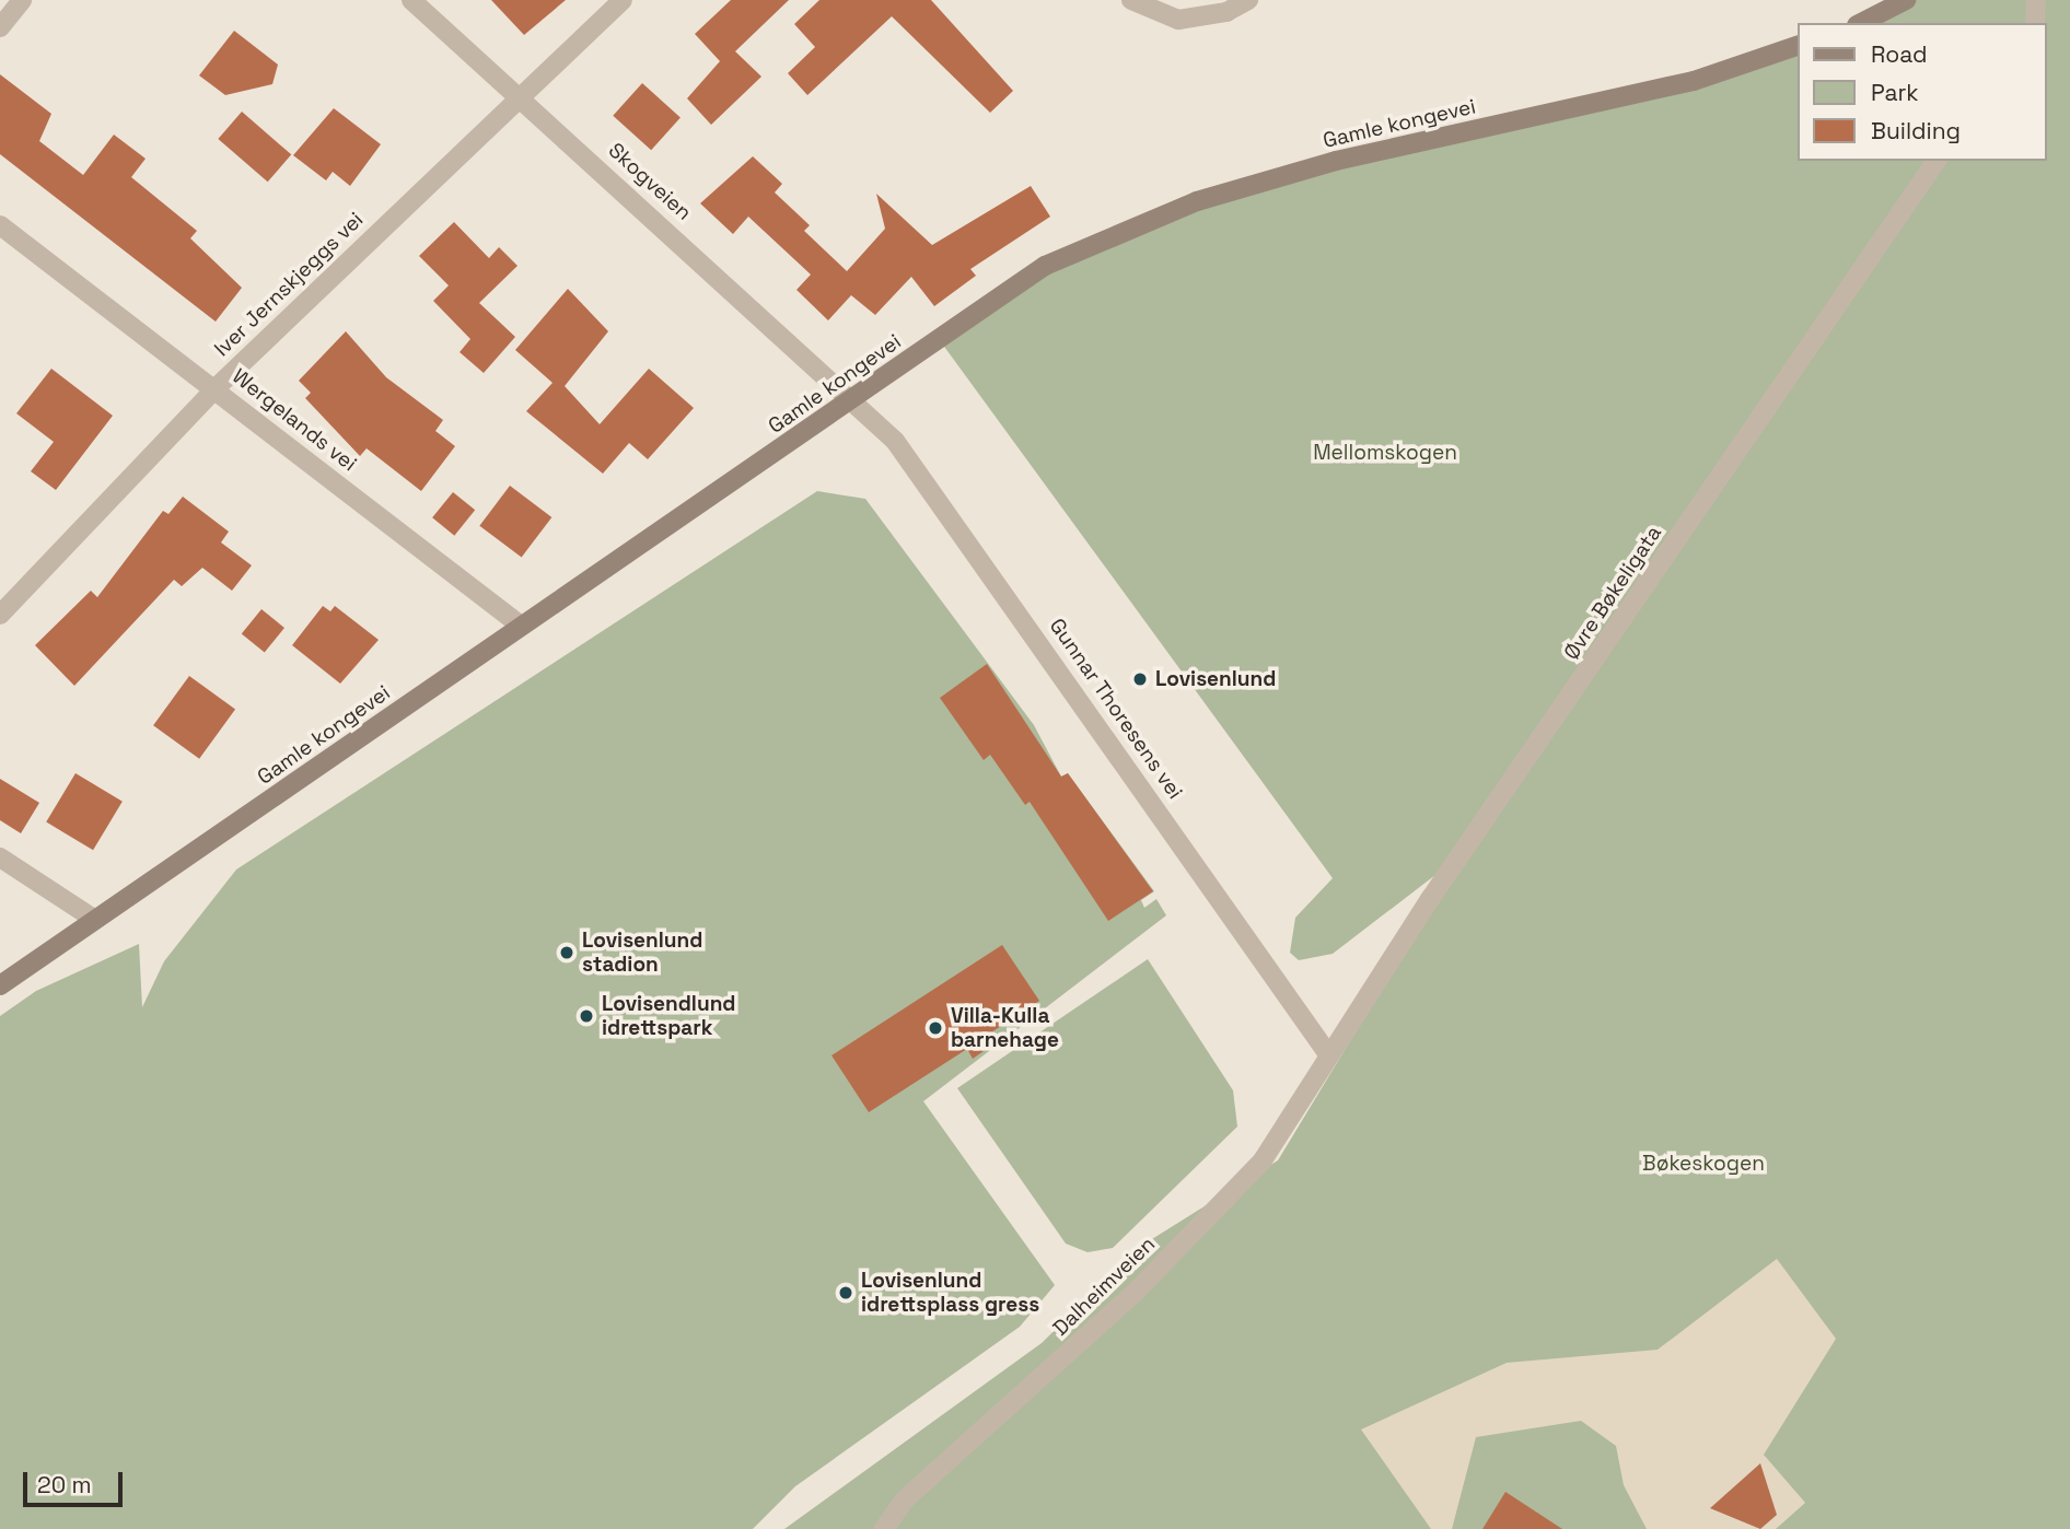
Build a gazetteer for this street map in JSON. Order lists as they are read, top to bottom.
{
  "streets": {
    "street": [
      "Gamle kongevei",
      "Skogveien",
      "Iver Jernskjeggs vei",
      "Wergelands vei",
      "Øvre Bøkeligata",
      "Gunnar Thoresens vei",
      "Dalheimveien"
    ]
  },
  "crossings": [
    ["Gamle kongevei", "Skogveien"],
    ["Gamle kongevei", "Wergelands vei"],
    ["Gamle kongevei", "Gunnar Thoresens vei"],
    ["Skogveien", "Iver Jernskjeggs vei"],
    ["Skogveien", "Gunnar Thoresens vei"],
    ["Iver Jernskjeggs vei", "Wergelands vei"],
    ["Øvre Bøkeligata", "Gunnar Thoresens vei"],
    ["Øvre Bøkeligata", "Dalheimveien"],
    ["Gunnar Thoresens vei", "Dalheimveien"]
  ],
  "parks": ["Mellomskogen", "Bøkeskogen"],
  "places": [
    "Lovisenlund",
    "Lovisenlund stadion",
    "Lovisendlund idrettspark",
    "Villa-Kulla barnehage",
    "Lovisenlund idrettsplass gress"
  ],
  "legend": ["Road", "Park", "Building"],
  "scale_bar": "20 m"
}
